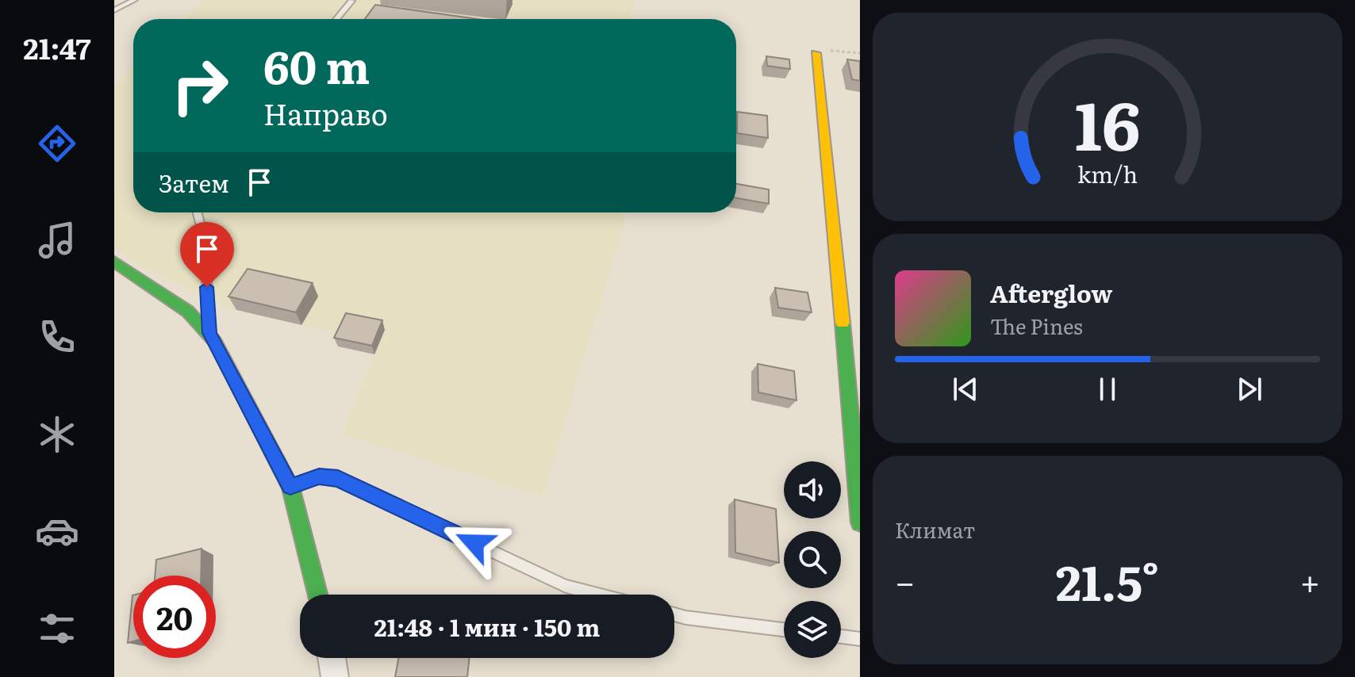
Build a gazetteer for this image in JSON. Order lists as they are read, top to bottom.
{
  "page": {
    "tabs": "21:47",
    "turn": ["60 m", "Направо"],
    "then": "Затем",
    "song": ["Afterglow", "The Pines"],
    "tile": "Климат",
    "heat": ["−", "21.5°", "+"],
    "limit": "20",
    "trip": "21:48 · 1 мин · 150 m",
    "gauge": ["16", "km/h"]
  }
}
